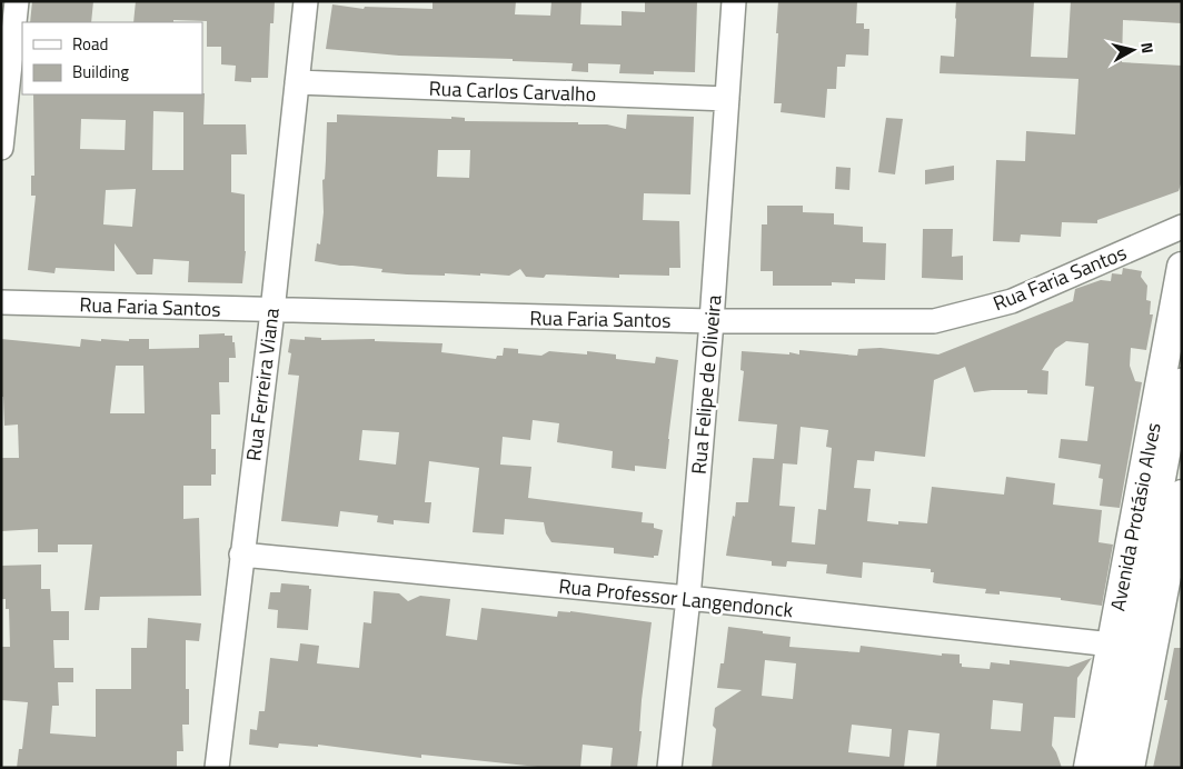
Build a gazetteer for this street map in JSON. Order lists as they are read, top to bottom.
{
  "streets": {
    "main road": ["Avenida Protásio Alves"],
    "street": [
      "Rua Carlos Carvalho",
      "Rua Faria Santos",
      "Rua Ferreira Viana",
      "Rua Felipe de Oliveira",
      "Rua Professor Langendonck"
    ]
  },
  "crossings": [
    ["Rua Carlos Carvalho", "Rua Ferreira Viana"],
    ["Rua Carlos Carvalho", "Rua Felipe de Oliveira"],
    ["Rua Faria Santos", "Rua Ferreira Viana"],
    ["Rua Faria Santos", "Rua Felipe de Oliveira"],
    ["Rua Ferreira Viana", "Rua Professor Langendonck"],
    ["Rua Felipe de Oliveira", "Rua Professor Langendonck"],
    ["Avenida Protásio Alves", "Rua Professor Langendonck"]
  ],
  "legend": ["Road", "Building"],
  "north": "right"
}
